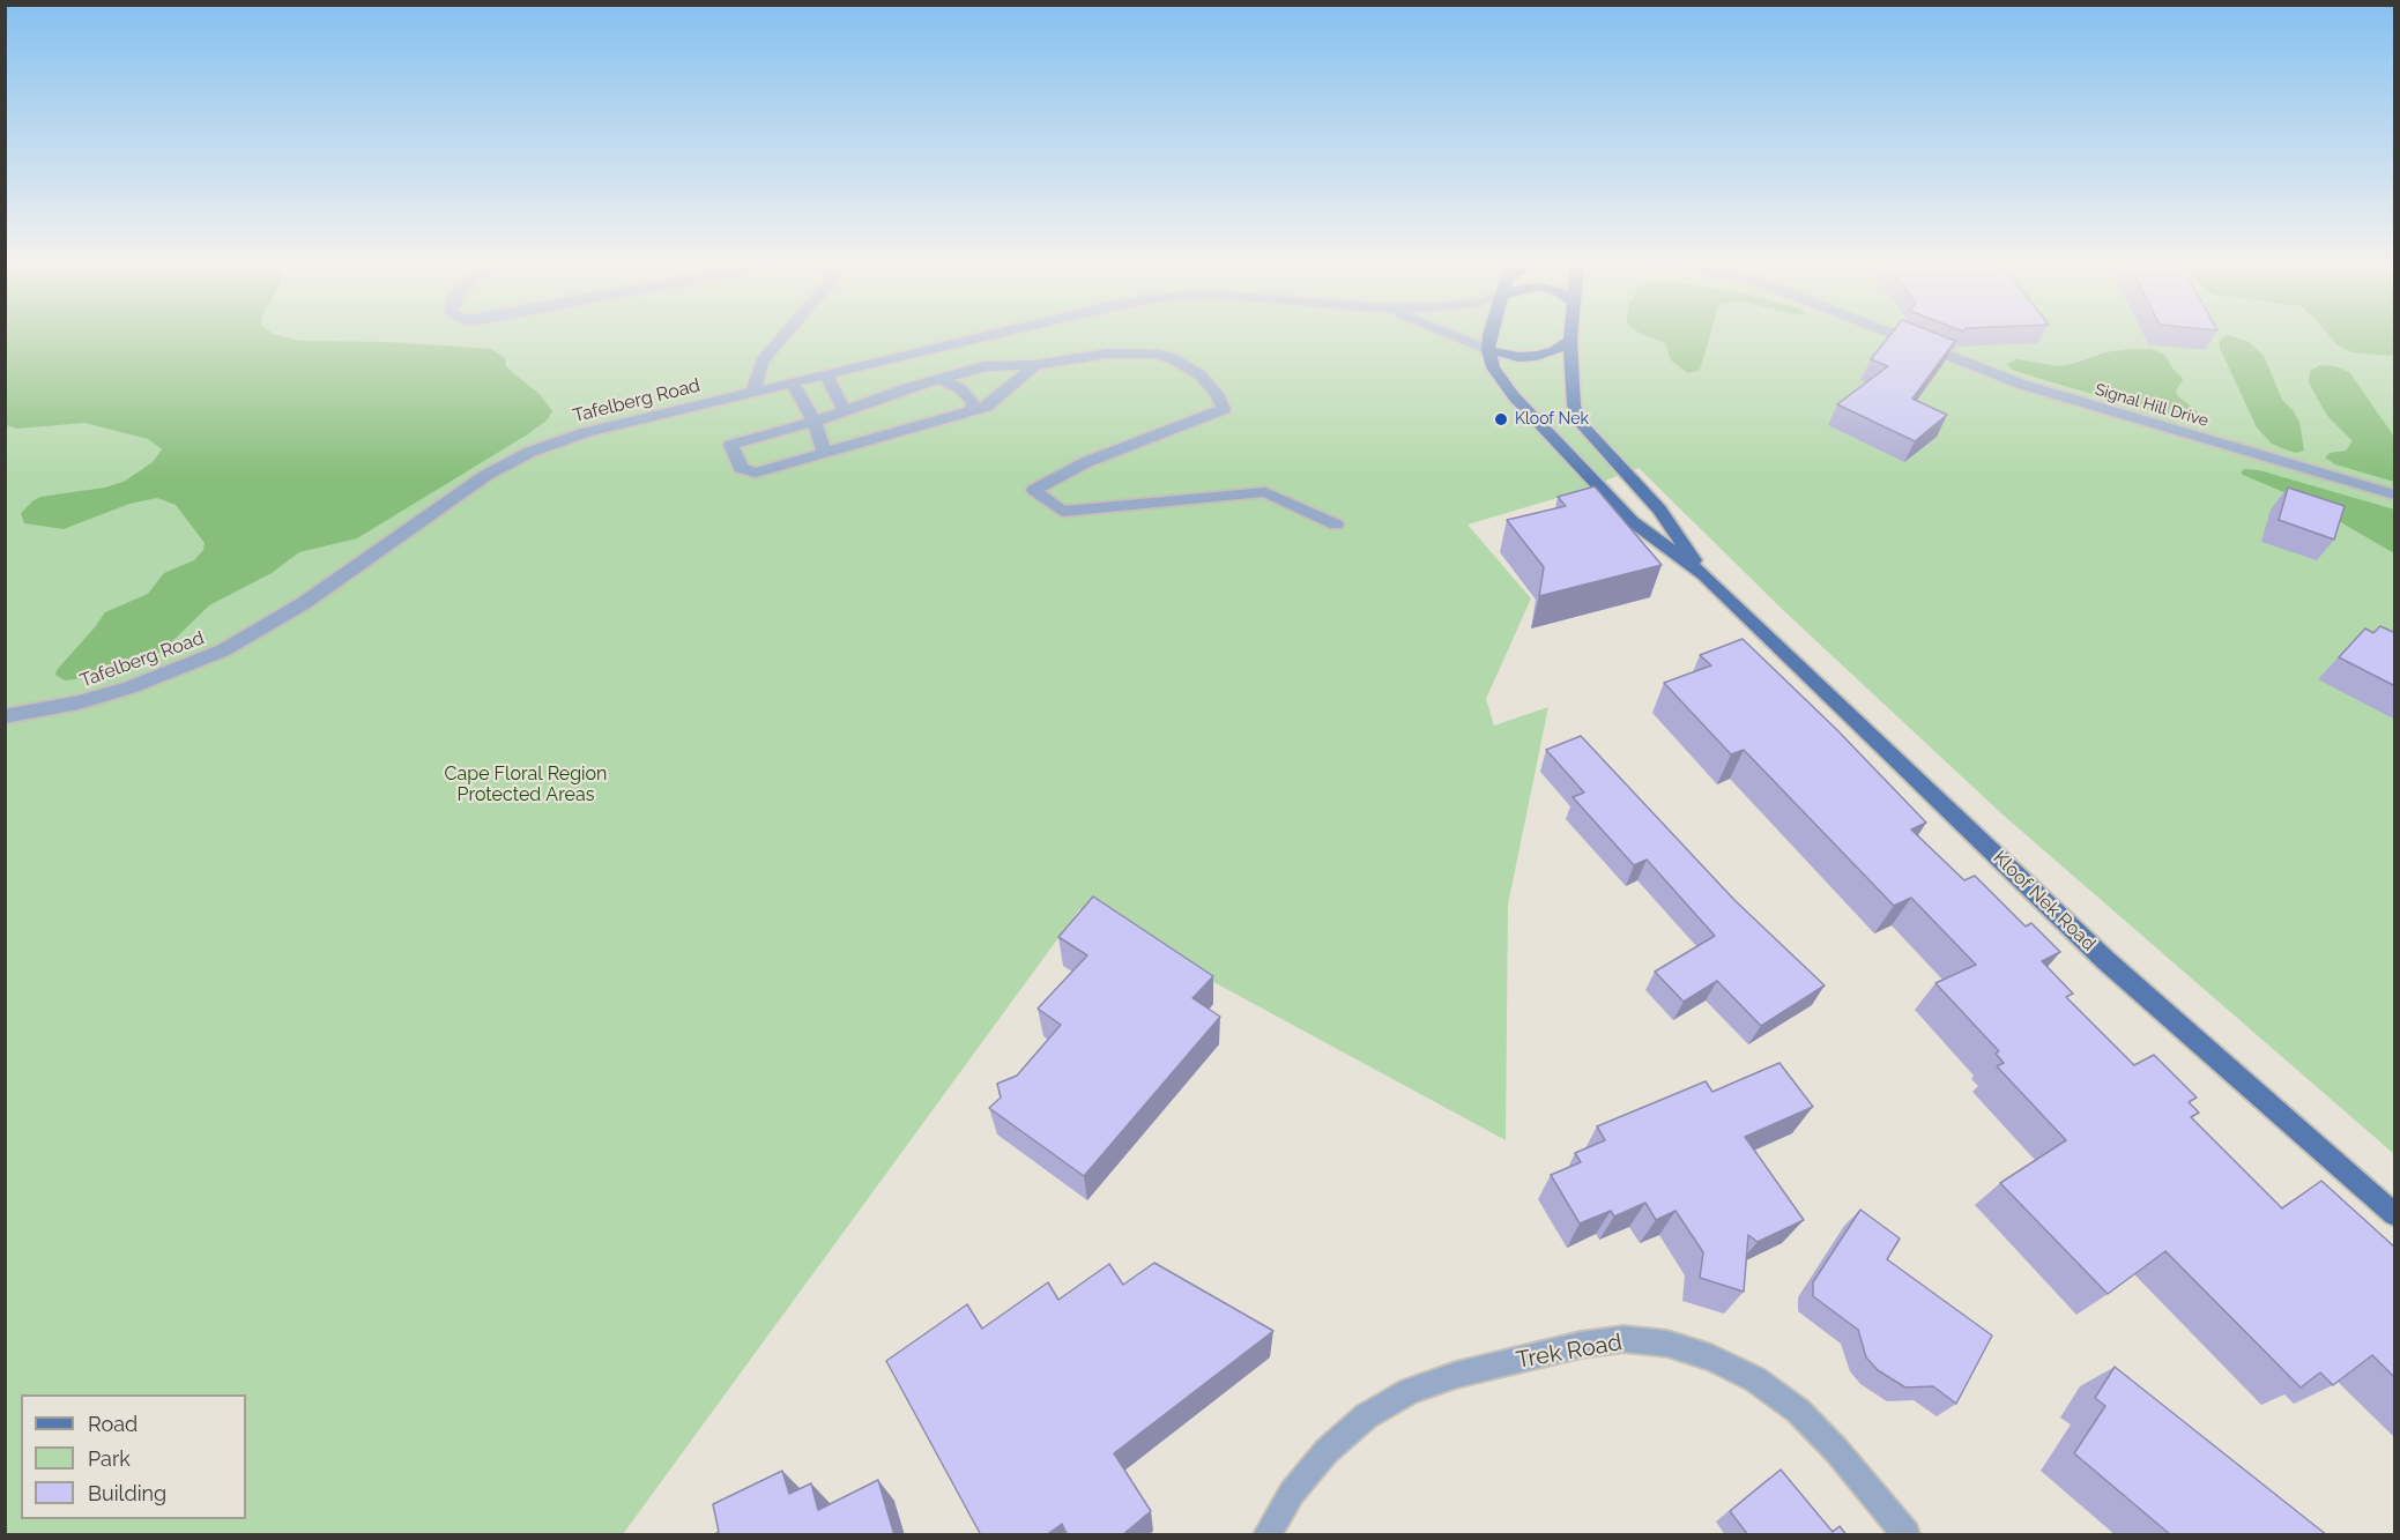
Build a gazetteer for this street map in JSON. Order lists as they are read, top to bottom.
{
  "streets": {
    "main road": ["Kloof Nek Road"],
    "street": ["Tafelberg Road", "Signal Hill Drive", "Trek Road"]
  },
  "crossings": [
    ["Tafelberg Road", "Kloof Nek Road"]
  ],
  "parks": ["Cape Floral Region Protected Areas"],
  "places": ["Kloof Nek"],
  "legend": ["Road", "Park", "Building"]
}
